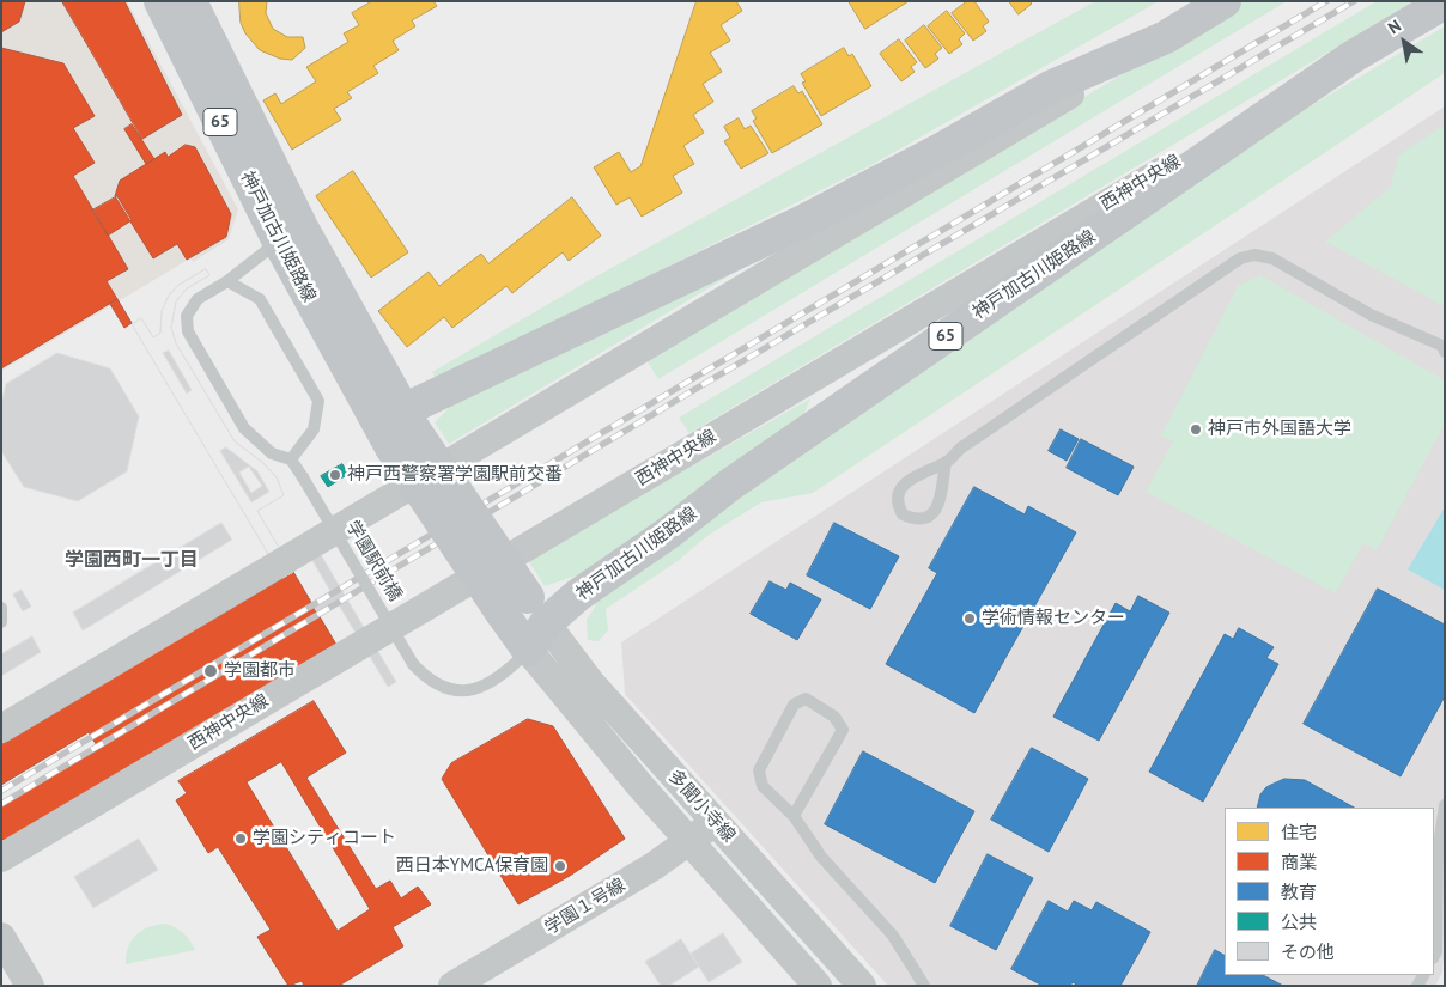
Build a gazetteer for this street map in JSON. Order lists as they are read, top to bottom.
{
  "streets": {
    "main road": ["65", "神戸加古川姫路線"],
    "street": ["西神中央線", "多聞小寺線", "学園１号線"],
    "lane": ["学園駅前橋"]
  },
  "crossings": [
    ["西神中央線", "神戸加古川姫路線"],
    ["神戸加古川姫路線", "学園駅前橋"],
    ["神戸加古川姫路線", "多聞小寺線"],
    ["学園駅前橋", "多聞小寺線"],
    ["多聞小寺線", "学園１号線"]
  ],
  "districts": ["学園西町一丁目"],
  "places": [
    "神戸市外国語大学",
    "神戸西警察署学園駅前交番",
    "学術情報センター",
    "学園都市",
    "学園シティコート",
    "西日本YMCA保育園"
  ],
  "legend": [
    "住宅",
    "商業",
    "教育",
    "公共",
    "その他"
  ],
  "north": "top left"
}
